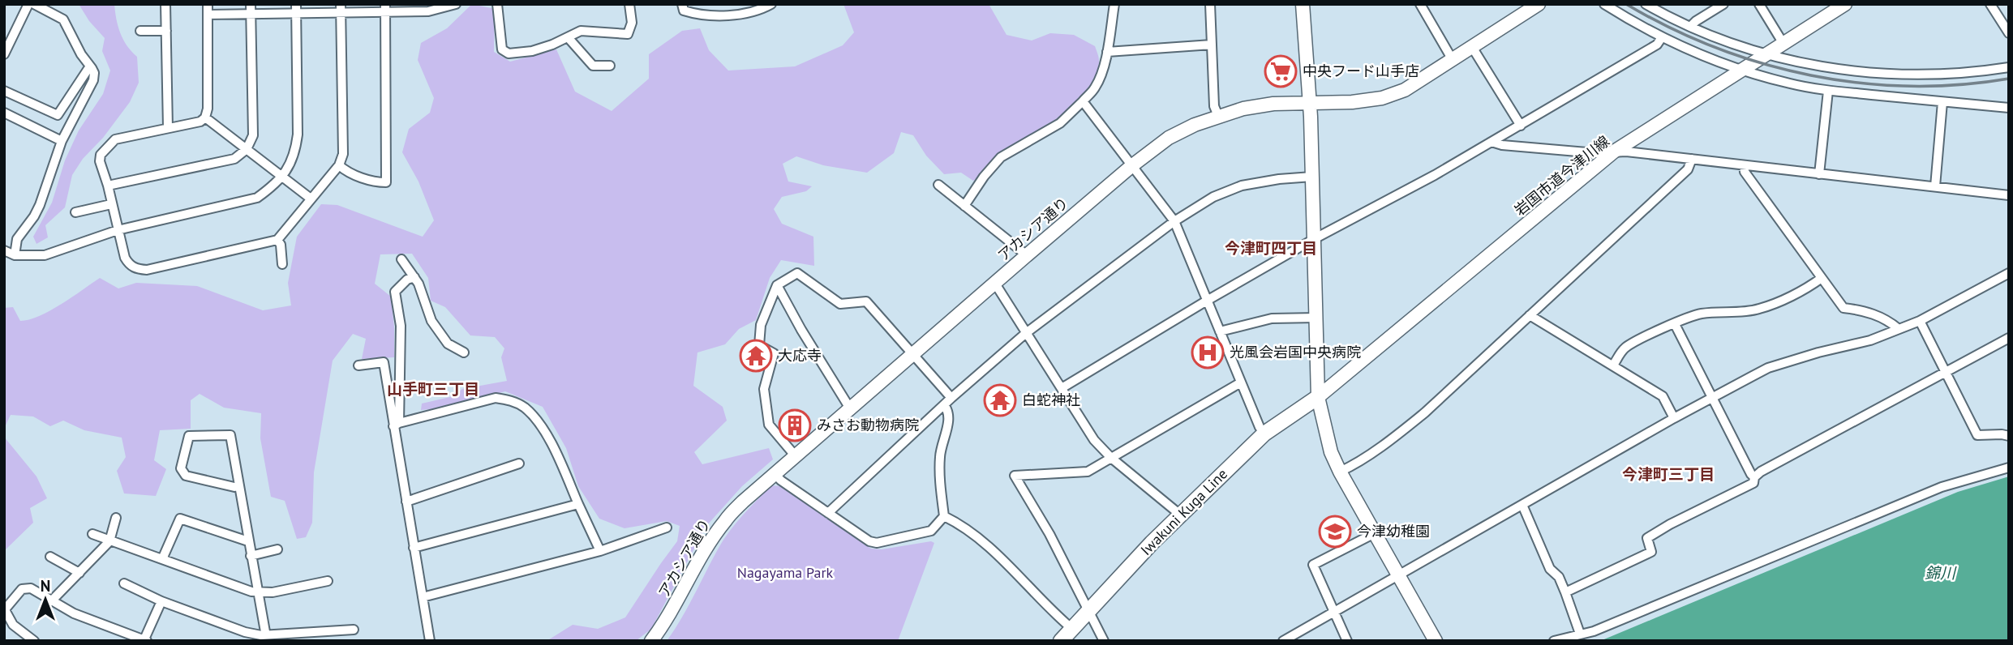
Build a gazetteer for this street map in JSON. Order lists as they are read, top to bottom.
{
  "streets": {
    "main road": ["Iwakuni Kuga Line"],
    "street": ["岩国市道今津川線", "アカシア通り"]
  },
  "crossings": [
    ["岩国市道今津川線", "Iwakuni Kuga Line"]
  ],
  "districts": ["今津町四丁目", "山手町三丁目", "今津町三丁目"],
  "water": ["錦川"],
  "parks": ["Nagayama Park"],
  "places": {
    "supermarket": ["中央フード山手店"],
    "hospital": ["光風会岩国中央病院"],
    "temple": ["大応寺", "白蛇神社"],
    "building": ["みさお動物病院"],
    "school or university": ["今津幼稚園"]
  },
  "north": "top"
}
